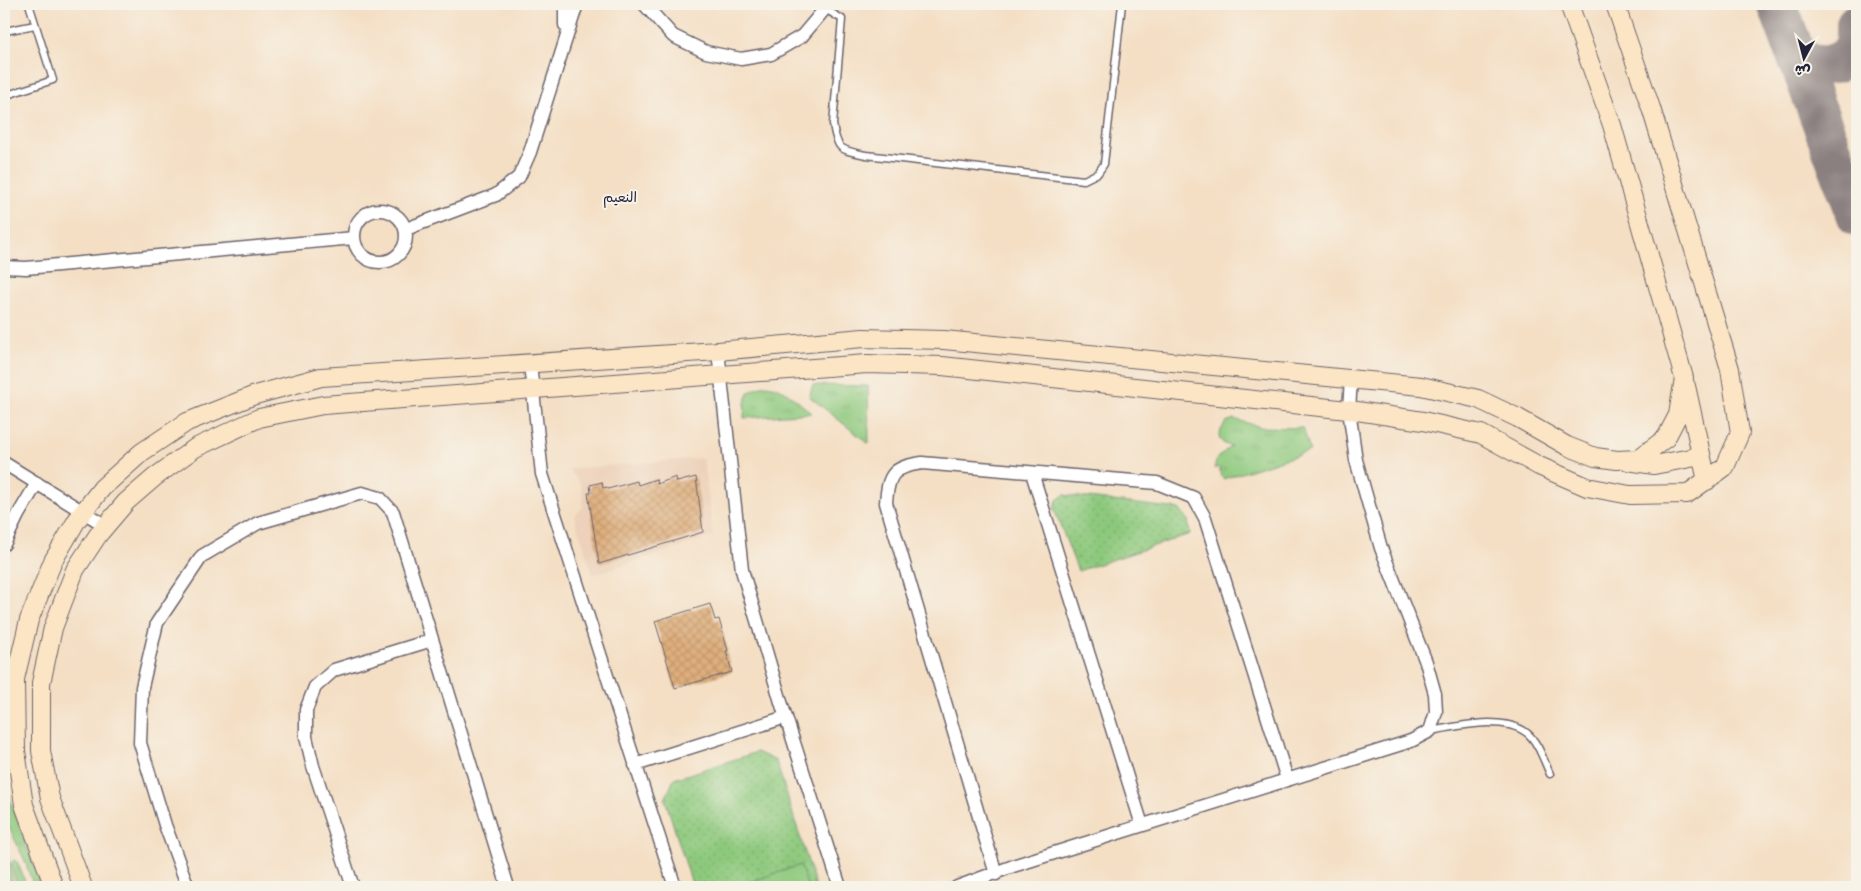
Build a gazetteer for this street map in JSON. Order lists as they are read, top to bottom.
{
  "districts": ["النعيم"],
  "north": "bottom"
}
